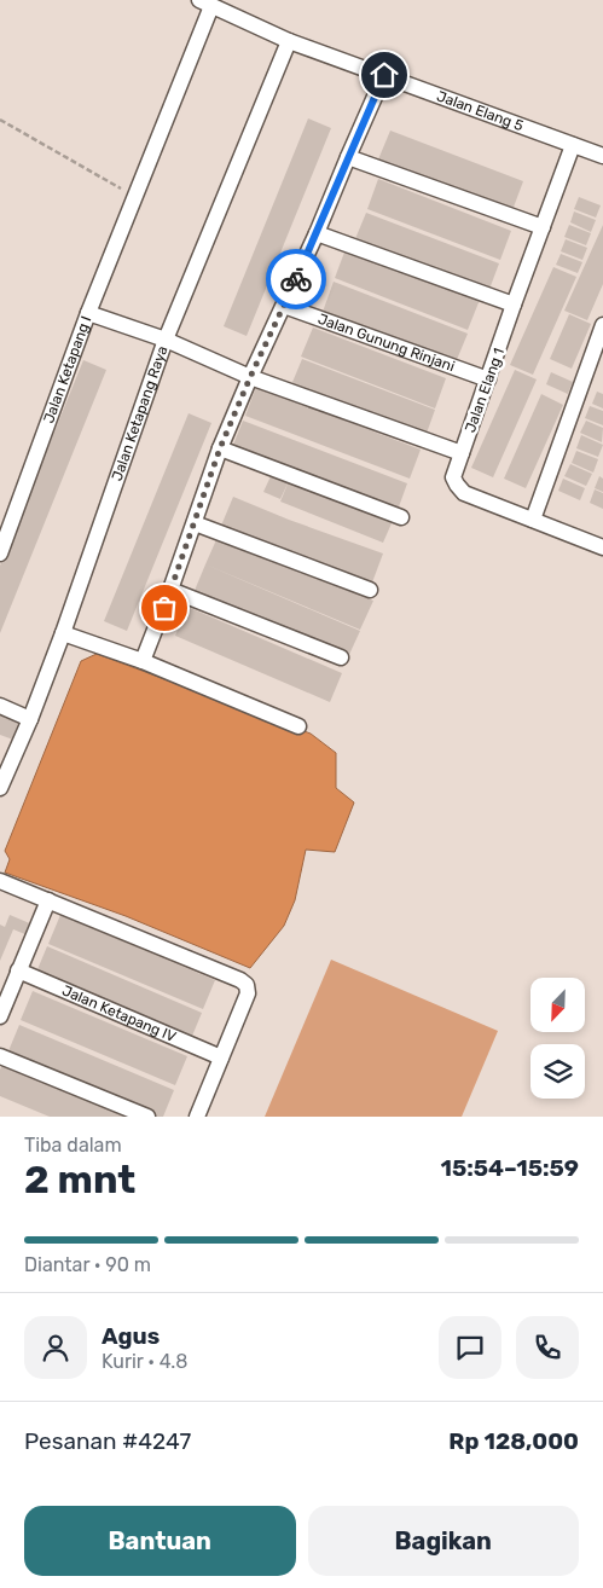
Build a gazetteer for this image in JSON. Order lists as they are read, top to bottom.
{
  "streets": {
    "street": [
      "Jalan Elang 5",
      "Jalan Gunung Rinjani",
      "Jalan Ketapang I",
      "Jalan Elang 1",
      "Jalan Ketapang Raya",
      "Jalan Ketapang IV"
    ]
  },
  "crossings": [
    ["Jalan Elang 5", "Jalan Elang 1"],
    ["Jalan Elang 5", "Jalan Ketapang Raya"],
    ["Jalan Gunung Rinjani", "Jalan Elang 1"],
    ["Jalan Ketapang I", "Jalan Elang 1"],
    ["Jalan Ketapang I", "Jalan Ketapang Raya"]
  ],
  "north": "bottom left",
  "page": {
    "heading": ["2 mnt", "Tiba dalam", "15:54–15:59"],
    "panel": [
      "Agus",
      "Kurir · 4.8",
      "Pesanan #4247",
      "Rp 128,000"
    ],
    "bar": "Diantar · 90 m",
    "buttons": ["Bantuan", "Bagikan"]
  }
}
